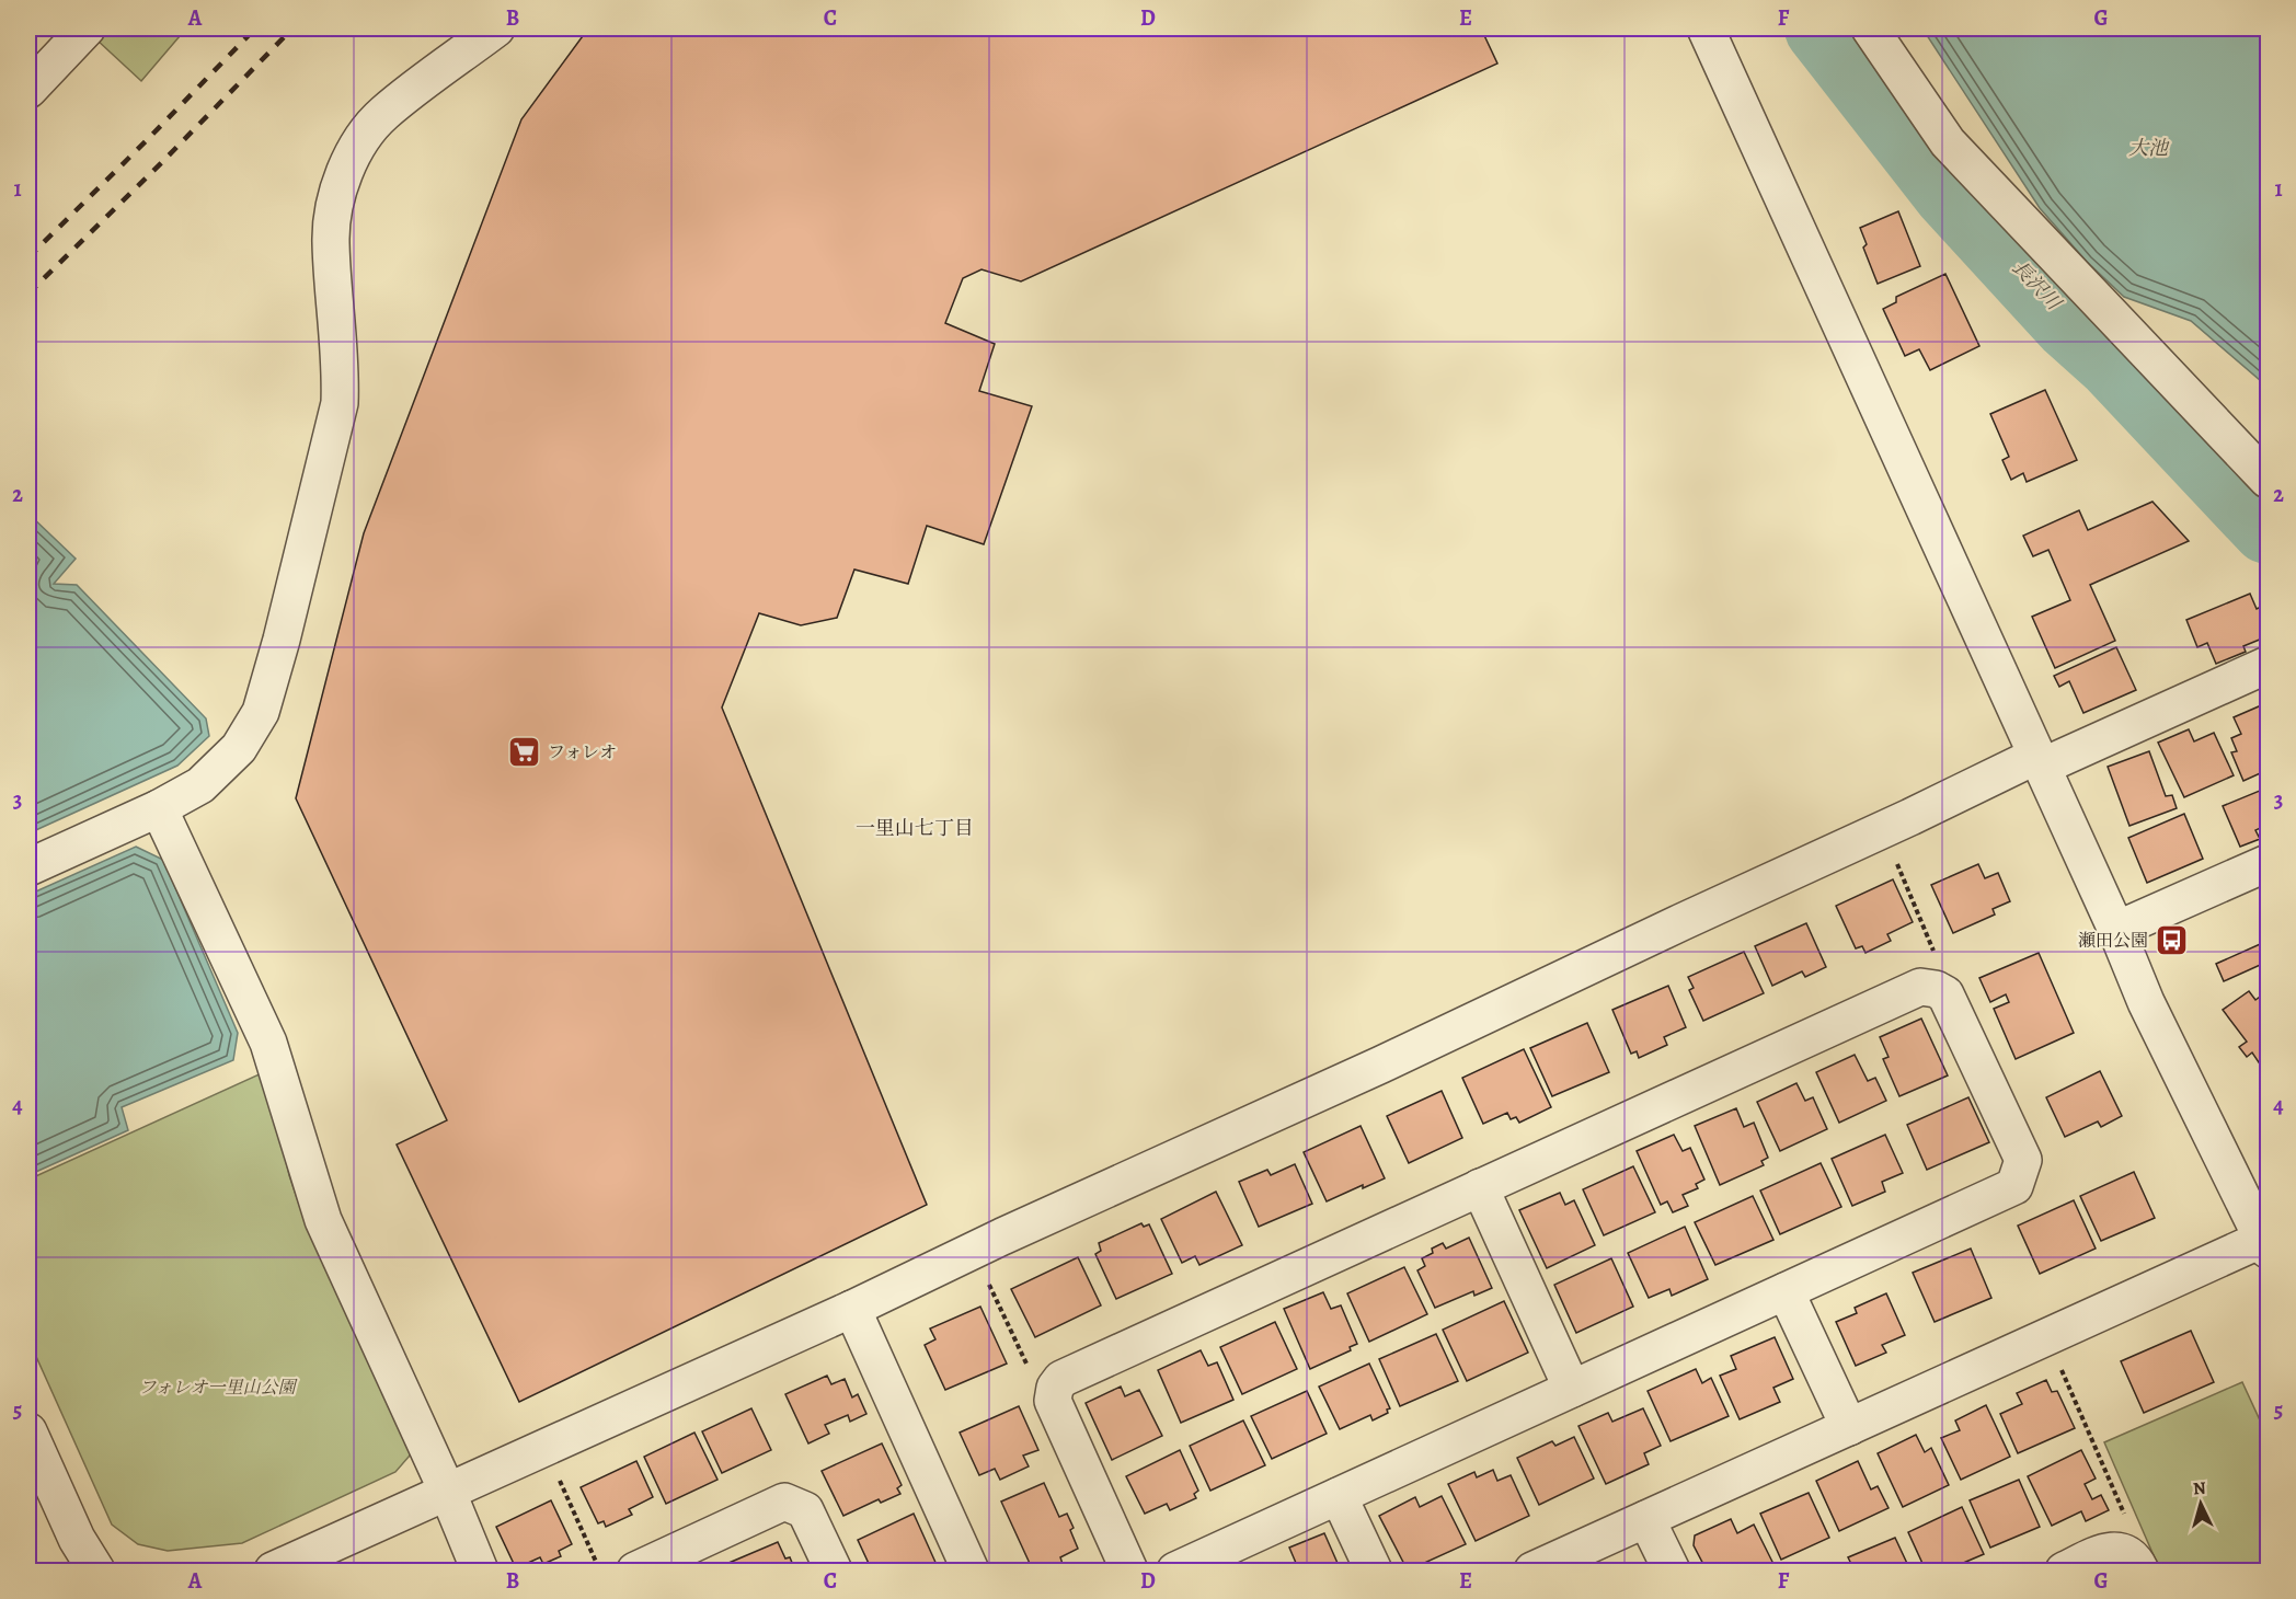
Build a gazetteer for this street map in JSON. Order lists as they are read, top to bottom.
{
  "districts": ["一里山七丁目"],
  "water": ["大池", "長沢川"],
  "parks": ["フォレオ一里山公園"],
  "places": {
    "supermarket": ["フォレオ"],
    "bus stop": ["瀬田公園"]
  },
  "north": "top",
  "grid": {
    "columns": [
      "A",
      "B",
      "C",
      "D",
      "E",
      "F",
      "G"
    ],
    "rows": [
      "1",
      "2",
      "3",
      "4",
      "5"
    ]
  }
}
